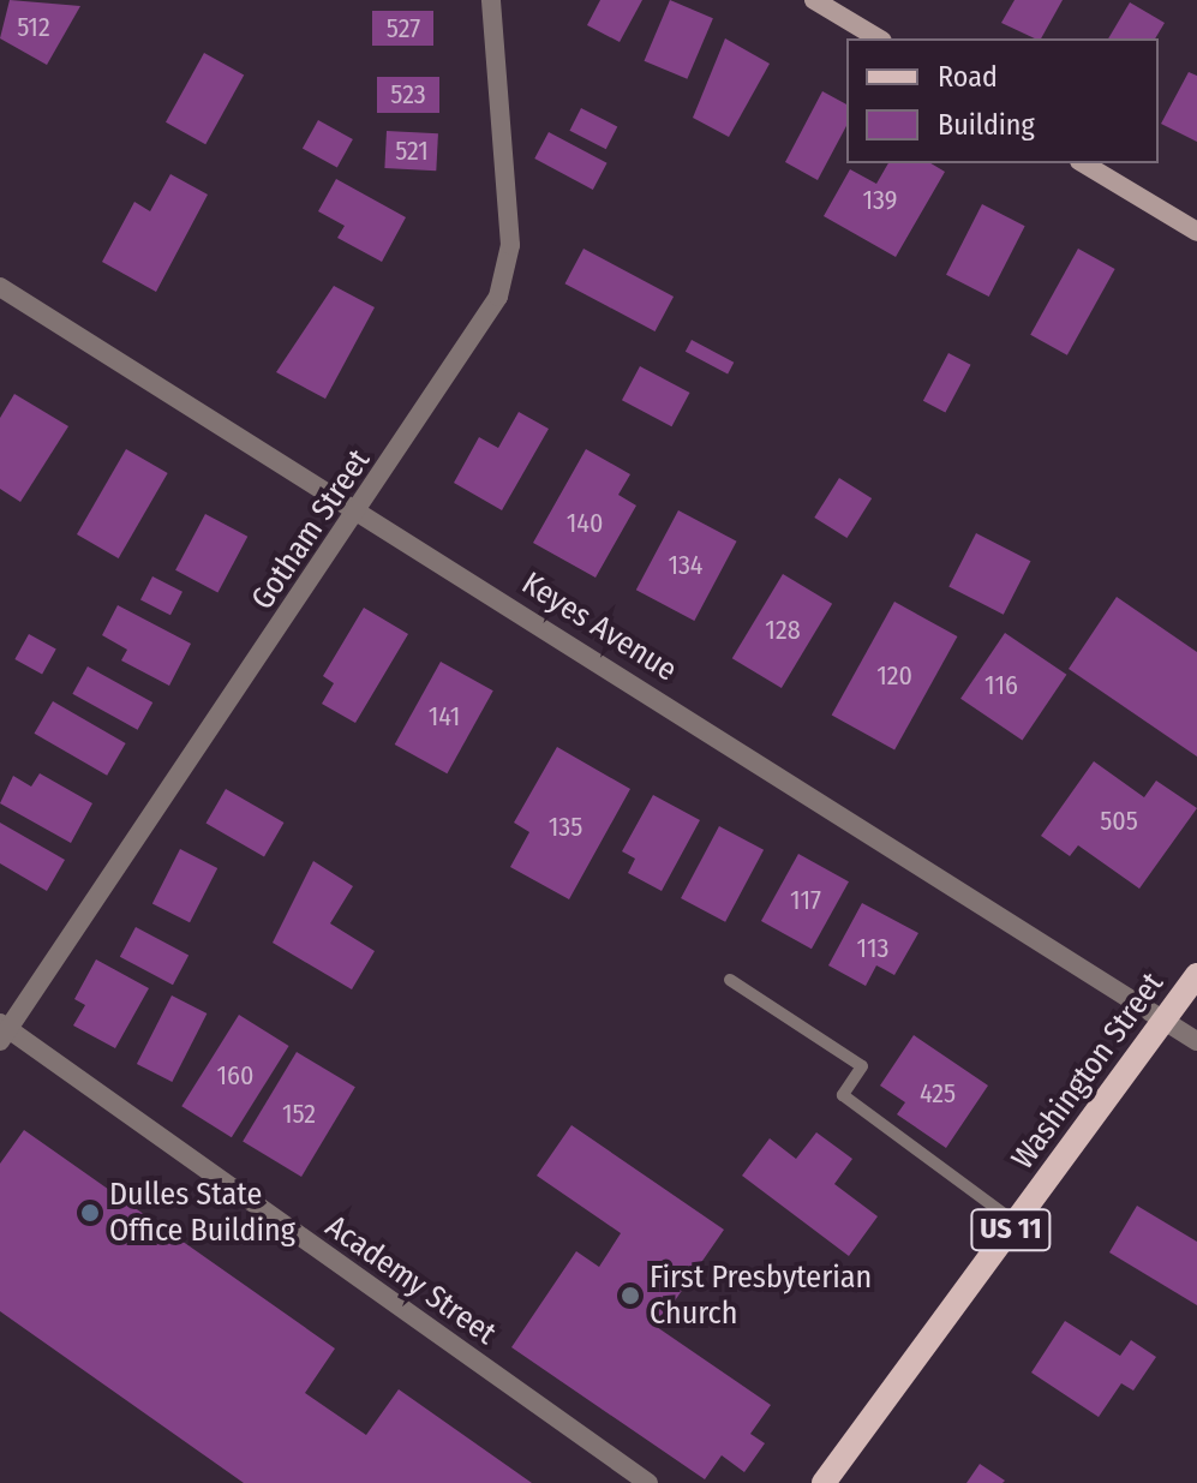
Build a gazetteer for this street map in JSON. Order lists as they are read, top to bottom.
{
  "streets": {
    "main road": ["Washington Street", "US 11"],
    "street": ["Gotham Street", "Keyes Avenue", "Academy Street"]
  },
  "crossings": [
    ["Gotham Street", "Keyes Avenue"],
    ["Gotham Street", "Academy Street"],
    ["Keyes Avenue", "Washington Street"]
  ],
  "places": ["Dulles State Office Building", "First Presbyterian Church"],
  "house_numbers": [
    "512",
    "527",
    "523",
    "521",
    "139",
    "140",
    "134",
    "128",
    "120",
    "116",
    "141",
    "505",
    "135",
    "117",
    "113",
    "160",
    "425",
    "152"
  ],
  "legend": ["Road", "Building"]
}
